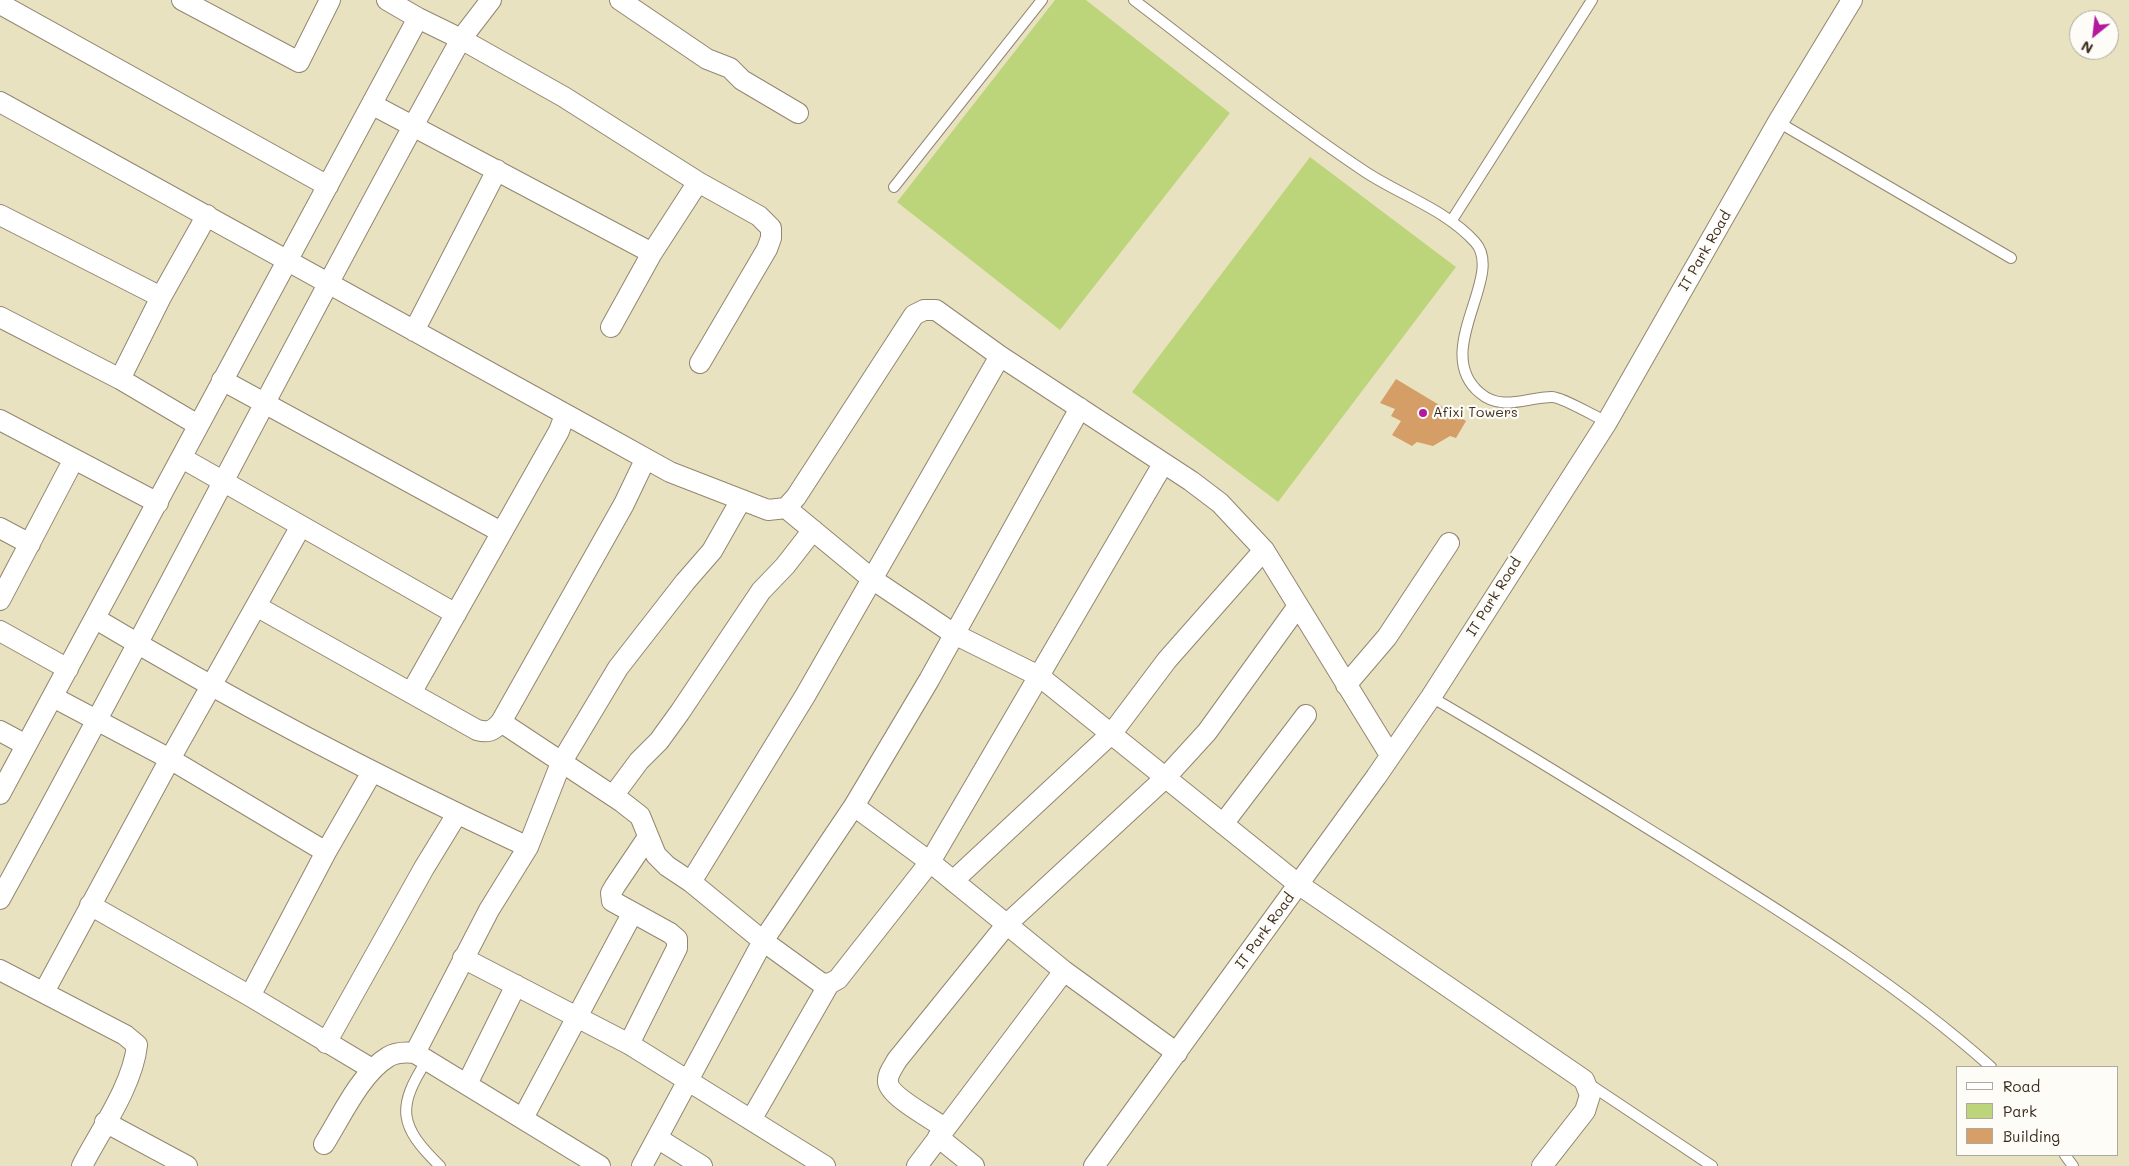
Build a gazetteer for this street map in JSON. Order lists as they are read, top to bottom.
{
  "streets": {
    "street": ["IT Park Road"]
  },
  "places": ["Afixi Towers"],
  "legend": ["Road", "Park", "Building"],
  "north": "bottom left"
}
